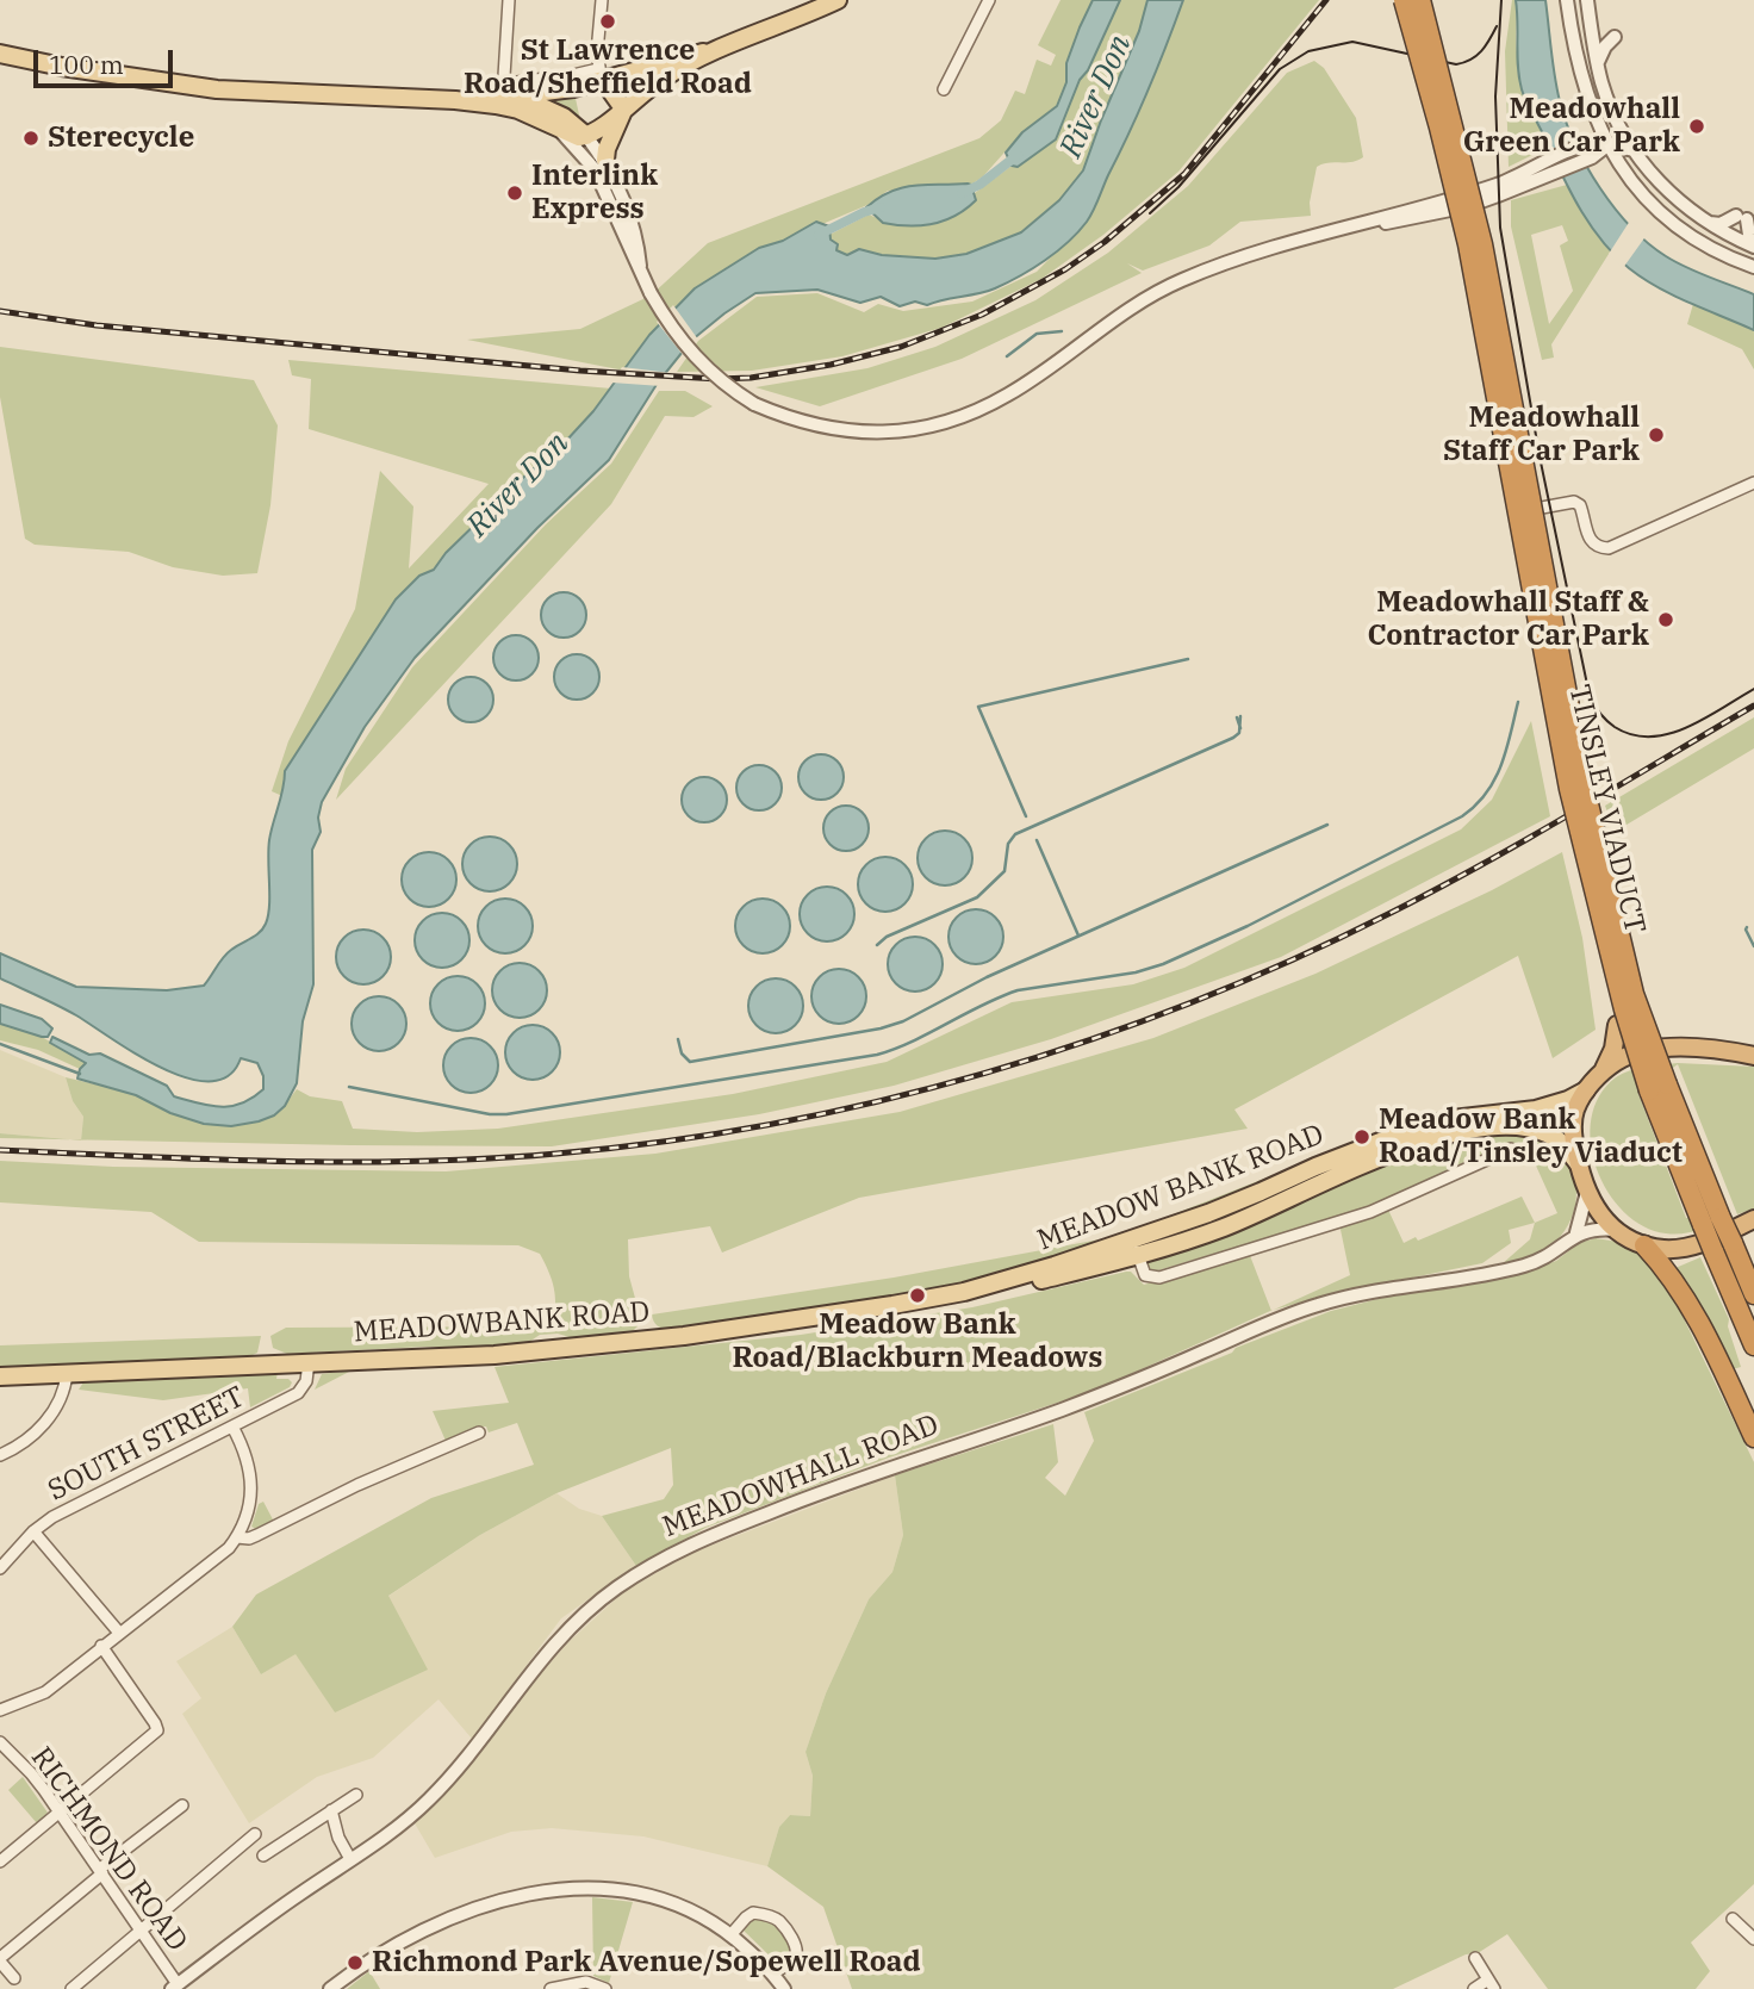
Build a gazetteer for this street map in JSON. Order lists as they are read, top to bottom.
{
  "streets": {
    "highway": ["TINSLEY VIADUCT"],
    "main road": ["MEADOW BANK ROAD", "MEADOWBANK ROAD"],
    "street": ["SOUTH STREET", "MEADOWHALL ROAD", "RICHMOND ROAD"]
  },
  "crossings": [
    ["MEADOW BANK ROAD", "MEADOWBANK ROAD"],
    ["MEADOWBANK ROAD", "SOUTH STREET"],
    ["MEADOWHALL ROAD", "RICHMOND ROAD"]
  ],
  "water": ["River Don"],
  "places": [
    "St Lawrence Road/Sheffield Road",
    "Meadowhall Green Car Park",
    "Sterecycle",
    "Interlink Express",
    "Meadowhall Staff Car Park",
    "Meadowhall Staff & Contractor Car Park",
    "Meadow Bank Road/Tinsley Viaduct",
    "Meadow Bank Road/Blackburn Meadows",
    "Richmond Park Avenue/Sopewell Road"
  ],
  "scale_bar": "100 m"
}
